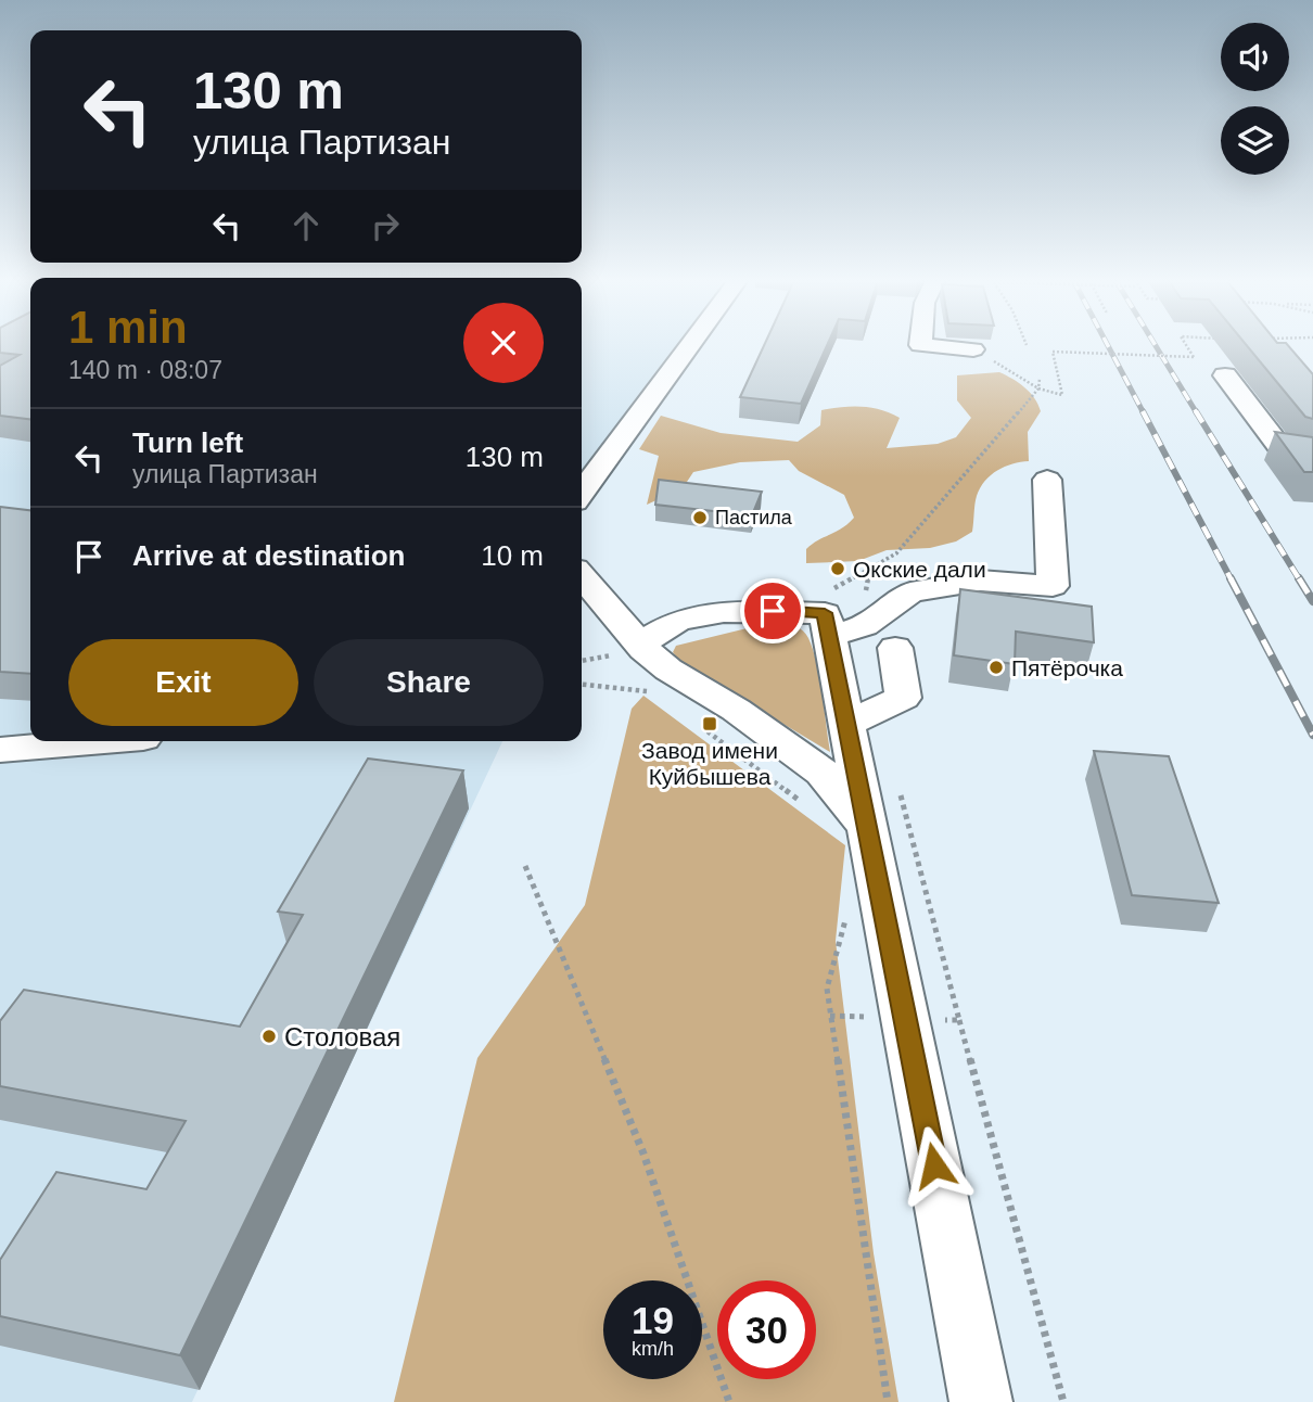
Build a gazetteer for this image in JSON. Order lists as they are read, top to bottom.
{
  "places": {
    "other": [
      "Пастила",
      "Окские дали",
      "Пятёрочка",
      "Столовая"
    ],
    "transit": ["Завод имени Куйбышева"]
  },
  "page": {
    "turn": ["130 m", "улица Партизан"],
    "heading": ["1 min", "140 m · 08:07"],
    "list": [
      {
        "name": "Turn left",
        "note": "улица Партизан",
        "value": "130 m"
      },
      {
        "name": "Arrive at destination",
        "value": "10 m"
      }
    ],
    "buttons": ["Exit", "Share"],
    "speed": "19 km/h",
    "limit": "30"
  }
}
